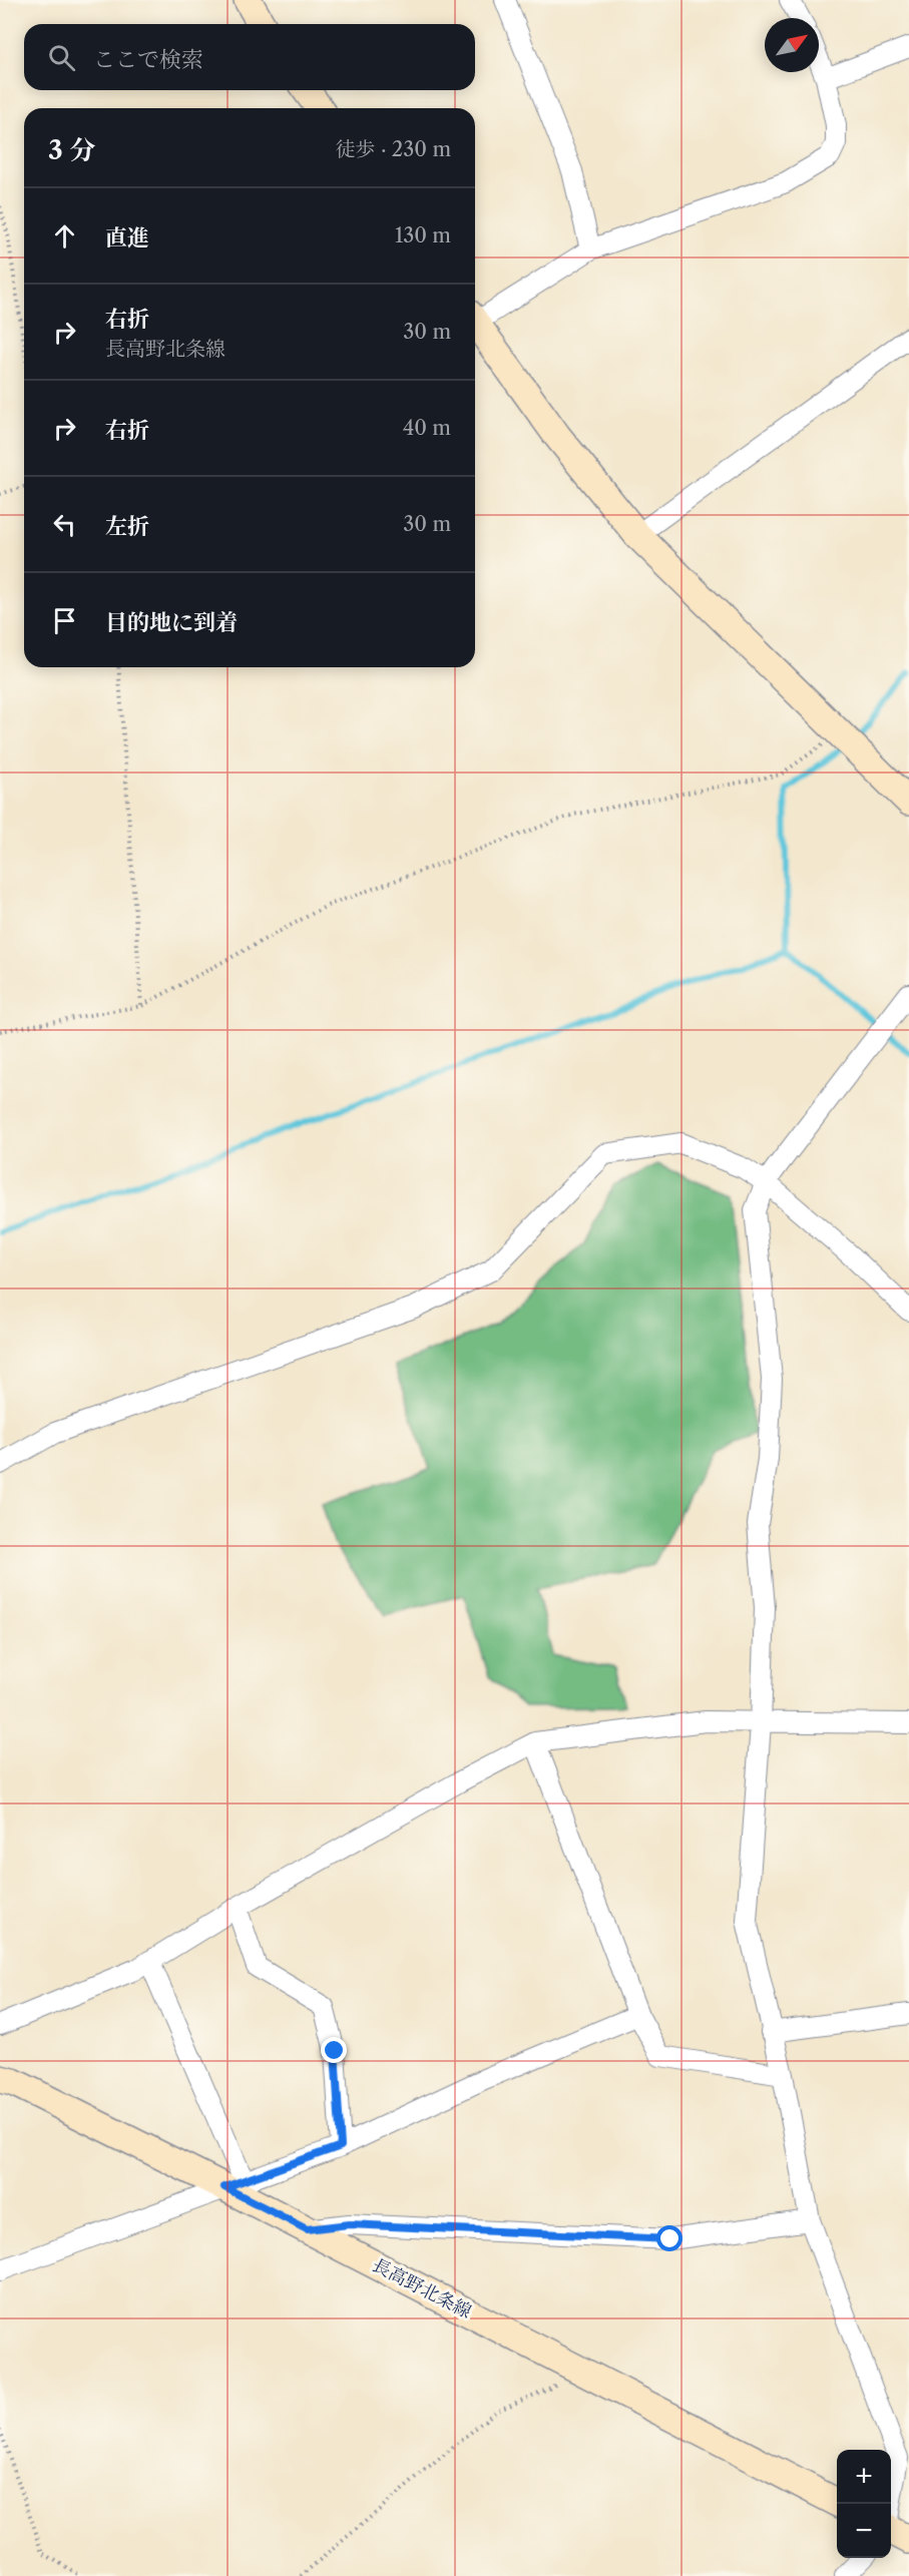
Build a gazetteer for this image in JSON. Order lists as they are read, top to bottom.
{
  "streets": {
    "main road": ["長高野北条線"]
  },
  "north": "top right",
  "page": {
    "search": "ここで検索",
    "heading": ["3 分", "徒歩 · 230 m"],
    "list": [
      ["直進", "130 m"],
      ["右折", "長高野北条線", "30 m"],
      ["右折", "40 m"],
      ["左折", "30 m"],
      "目的地に到着"
    ],
    "map_buttons": ["+", "−"]
  }
}
